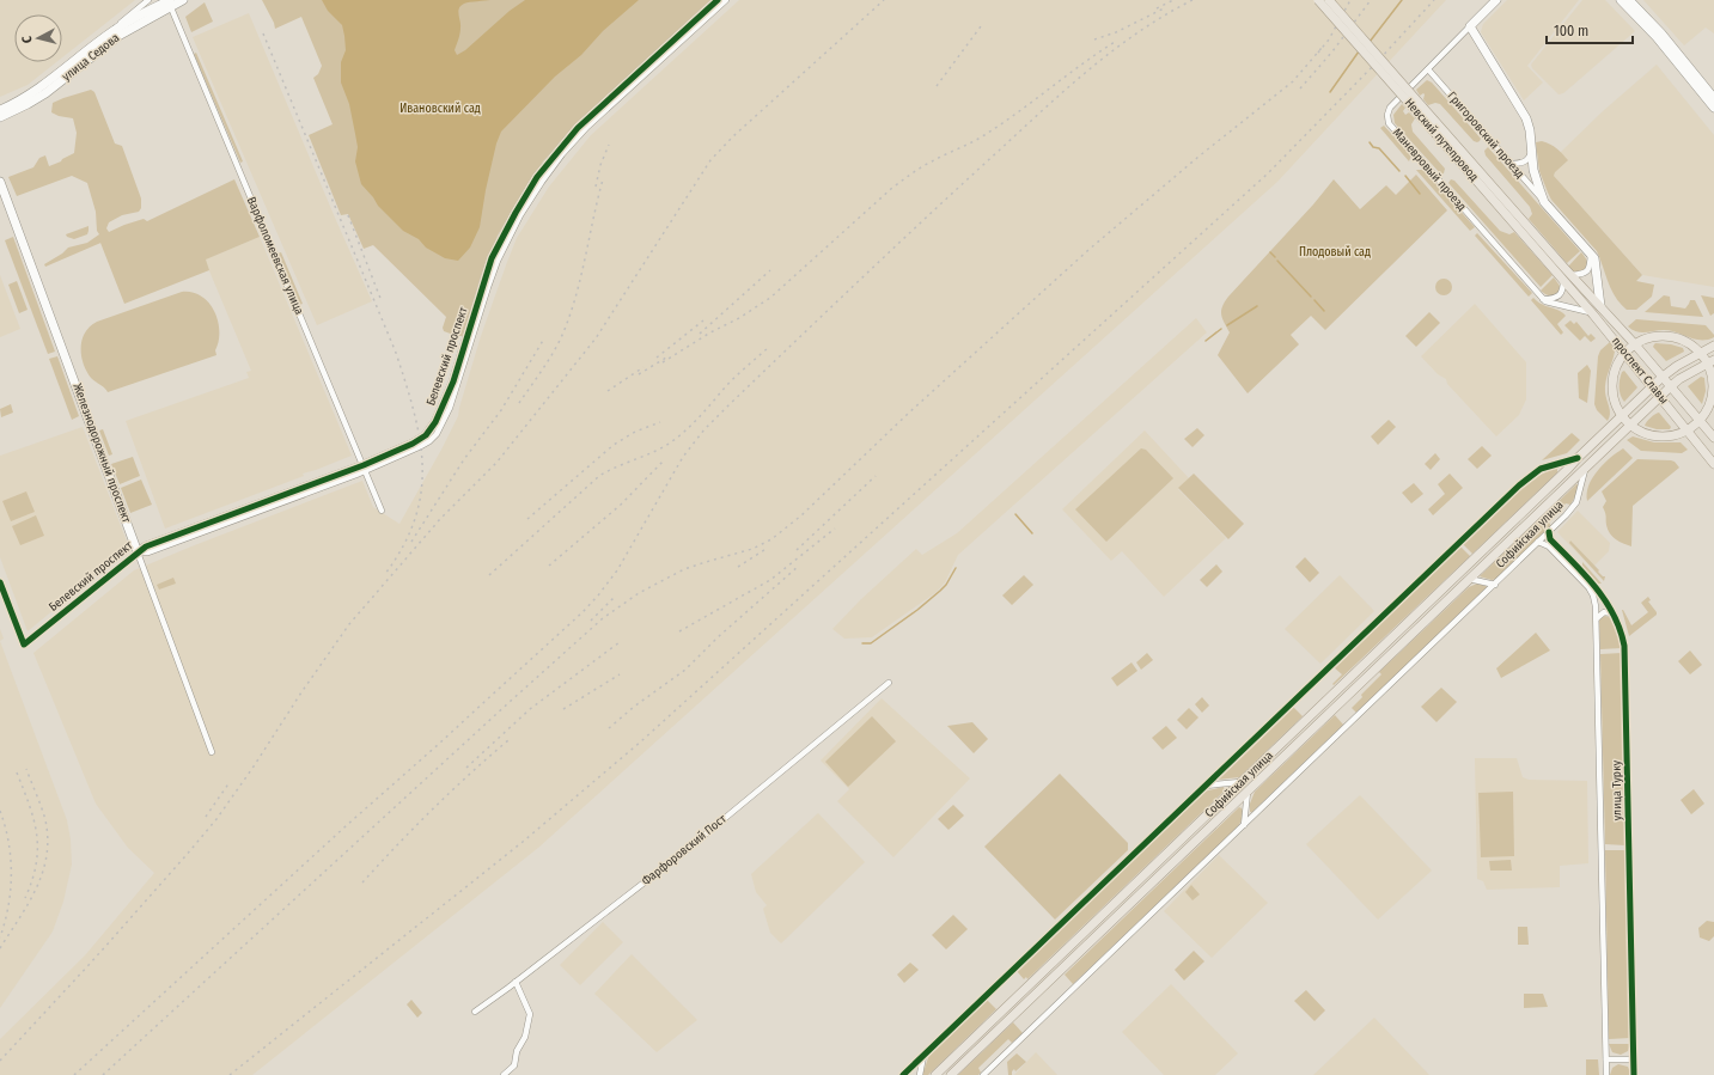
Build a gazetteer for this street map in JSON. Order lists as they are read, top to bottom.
{
  "streets": {
    "main road": ["Невский путепровод", "проспект Славы", "Софийская улица"],
    "street": [
      "улица Седова",
      "Григоровский проезд",
      "Маневровый проезд",
      "Варфоломеевская улица",
      "Белевский проспект",
      "Железнодорожный проспект",
      "улица Турку",
      "Фарфоровский Пост"
    ]
  },
  "crossings": [
    ["улица Седова", "Варфоломеевская улица"],
    ["Григоровский проезд", "Маневровый проезд"],
    ["Григоровский проезд", "проспект Славы"],
    ["Невский путепровод", "проспект Славы"],
    ["Варфоломеевская улица", "Белевский проспект"],
    ["Белевский проспект", "Железнодорожный проспект"],
    ["проспект Славы", "Софийская улица"],
    ["Софийская улица", "улица Турку"]
  ],
  "parks": ["Ивановский сад", "Плодовый сад"],
  "scale_bar": "100 m",
  "north": "left"
}
